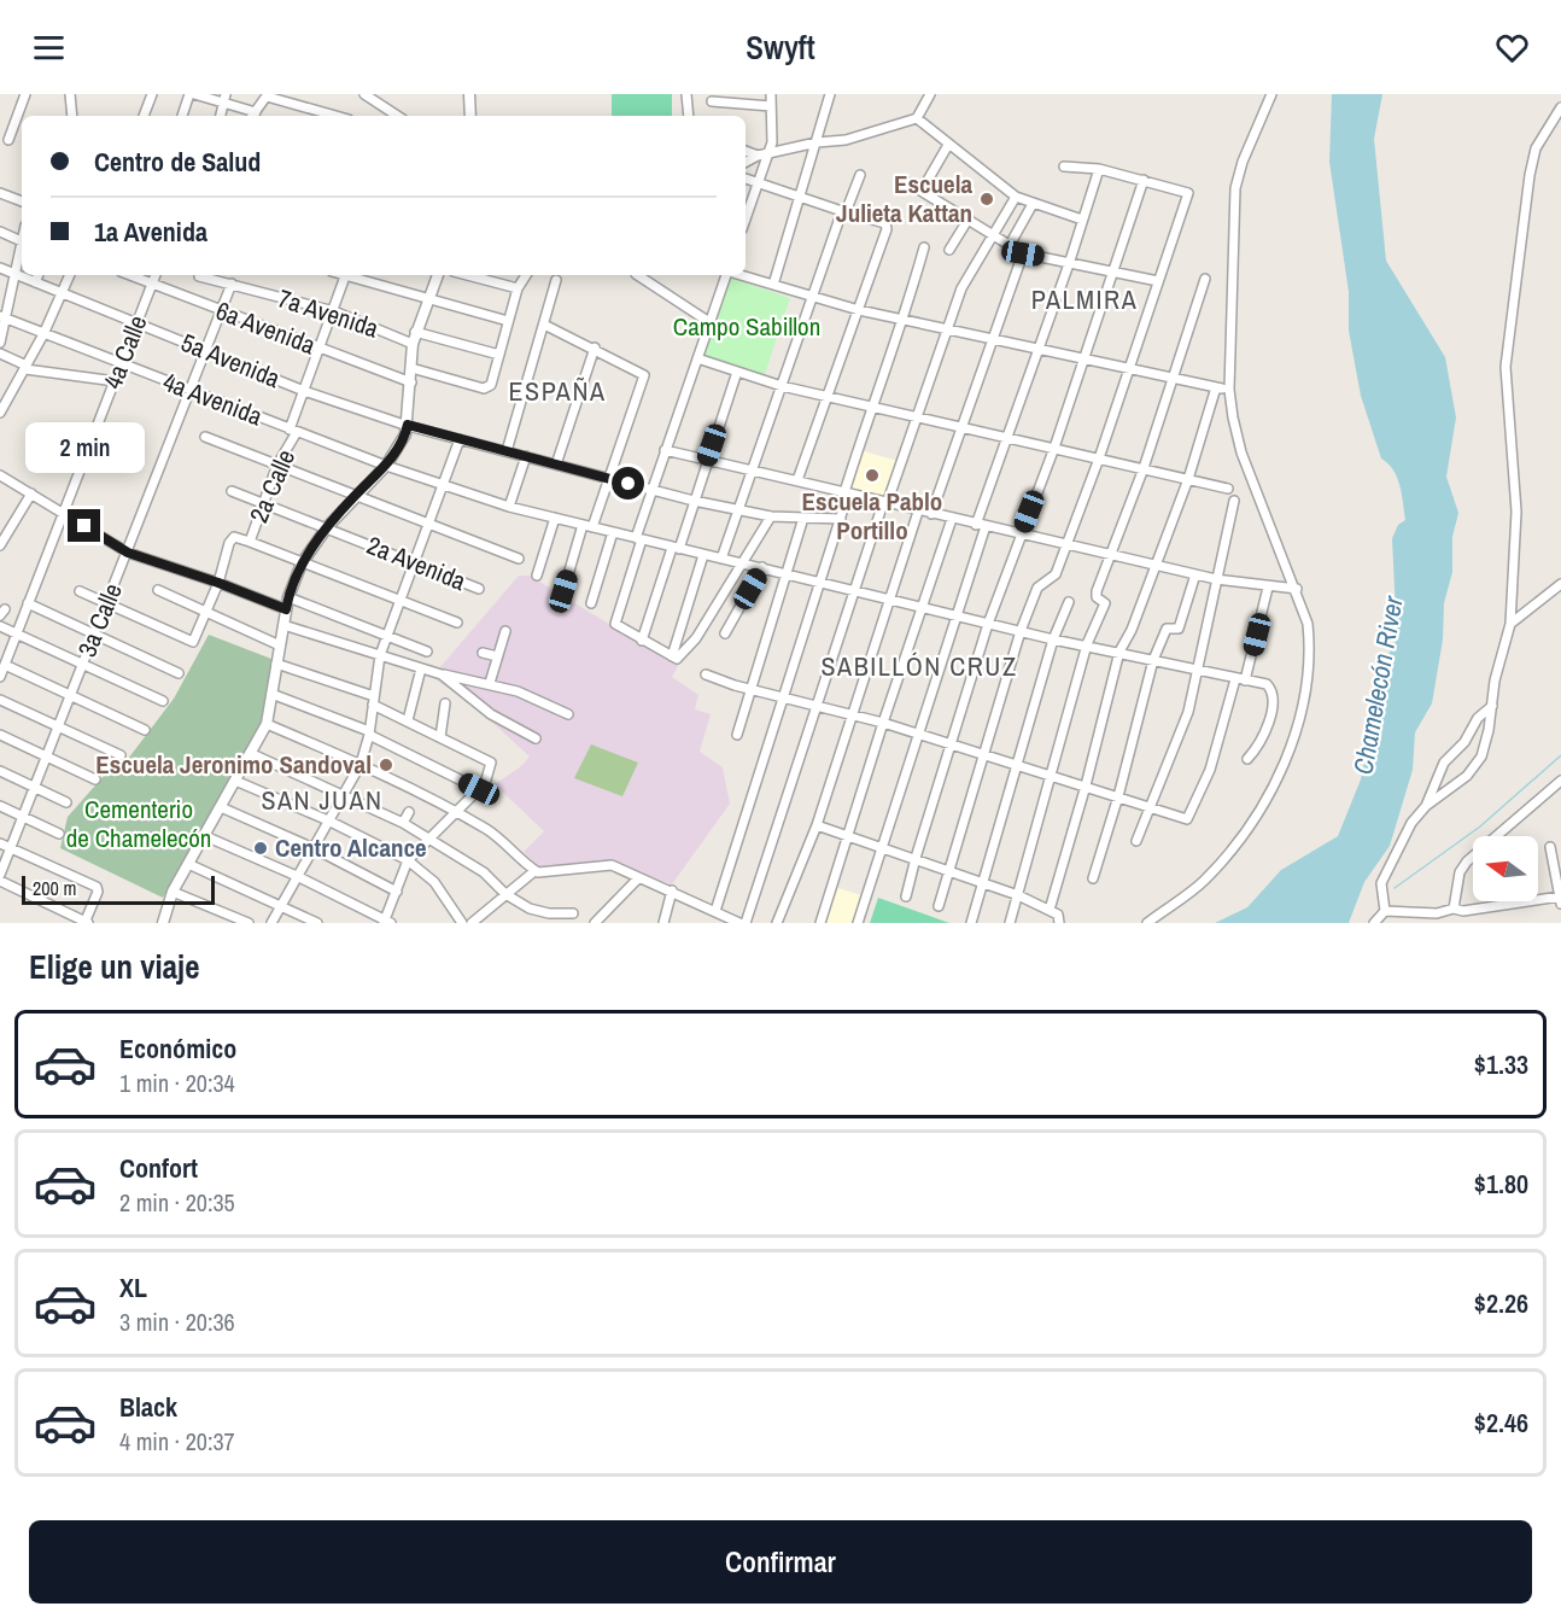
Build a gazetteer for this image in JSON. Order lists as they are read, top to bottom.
{
  "streets": {
    "street": [
      "7a Avenida",
      "6a Avenida",
      "4a Calle",
      "5a Avenida",
      "4a Avenida",
      "2a Calle",
      "2a Avenida",
      "3a Calle"
    ]
  },
  "crossings": [
    ["7a Avenida", "2a Calle"],
    ["7a Avenida", "3a Calle"],
    ["6a Avenida", "4a Calle"],
    ["6a Avenida", "2a Calle"],
    ["6a Avenida", "3a Calle"],
    ["4a Calle", "5a Avenida"],
    ["4a Calle", "4a Avenida"],
    ["5a Avenida", "2a Calle"],
    ["5a Avenida", "3a Calle"],
    ["4a Avenida", "2a Calle"],
    ["4a Avenida", "3a Calle"],
    ["2a Calle", "2a Avenida"],
    ["2a Calle", "3a Calle"]
  ],
  "districts": [
    "PALMIRA",
    "ESPAÑA",
    "SABILLÓN CRUZ",
    "SAN JUAN"
  ],
  "water": ["Chamelecón River"],
  "parks": ["Campo Sabillon", "Cementerio de Chamelecón"],
  "places": [
    "Escuela Julieta Kattan",
    "Escuela Pablo Portillo",
    "Escuela Jeronimo Sandoval",
    "Centro Alcance"
  ],
  "scale_bar": "200 m",
  "north": "left",
  "page": {
    "header": "Swyft",
    "banner": ["Centro de Salud", "1a Avenida"],
    "bubble": "2 min",
    "scale": "200 m",
    "heading": "Elige un viaje",
    "list": [
      {
        "name": "Económico",
        "note": "1 min · 20:34",
        "value": "$1.33"
      },
      {
        "name": "Confort",
        "note": "2 min · 20:35",
        "value": "$1.80"
      },
      {
        "name": "XL",
        "note": "3 min · 20:36",
        "value": "$2.26"
      },
      {
        "name": "Black",
        "note": "4 min · 20:37",
        "value": "$2.46"
      }
    ],
    "buttons": "Confirmar"
  }
}
